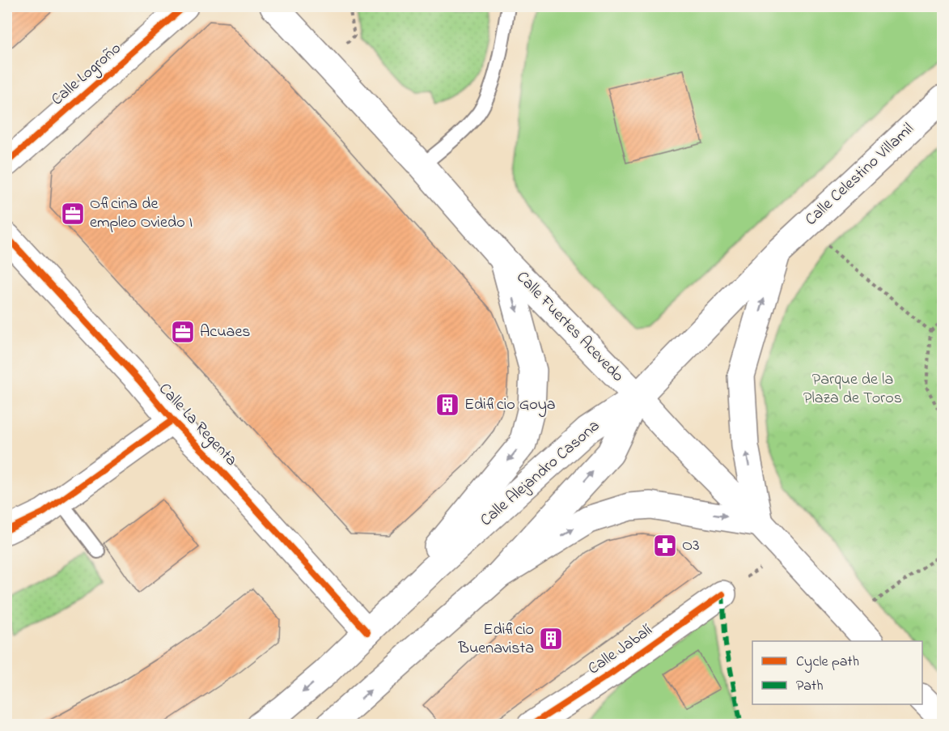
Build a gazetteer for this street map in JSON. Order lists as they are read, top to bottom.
{
  "streets": {
    "main road": [
      "Calle Logroño",
      "Calle Celestino Villamil",
      "Calle Fuertes Acevedo",
      "Calle La Regenta",
      "Calle Alejandro Casona",
      "Calle Jabalí"
    ]
  },
  "crossings": [
    ["Calle Celestino Villamil", "Calle Fuertes Acevedo"],
    ["Calle Celestino Villamil", "Calle Alejandro Casona"],
    ["Calle Fuertes Acevedo", "Calle Alejandro Casona"],
    ["Calle La Regenta", "Calle Alejandro Casona"]
  ],
  "parks": ["Parque de la Plaza de Toros"],
  "places": {
    "office": ["Oficina de empleo Oviedo I", "Acuaes"],
    "building": ["Edificio Goya", "Edificio Buenavista"],
    "pharmacy": ["O3"]
  },
  "legend": ["Cycle path", "Path"]
}
